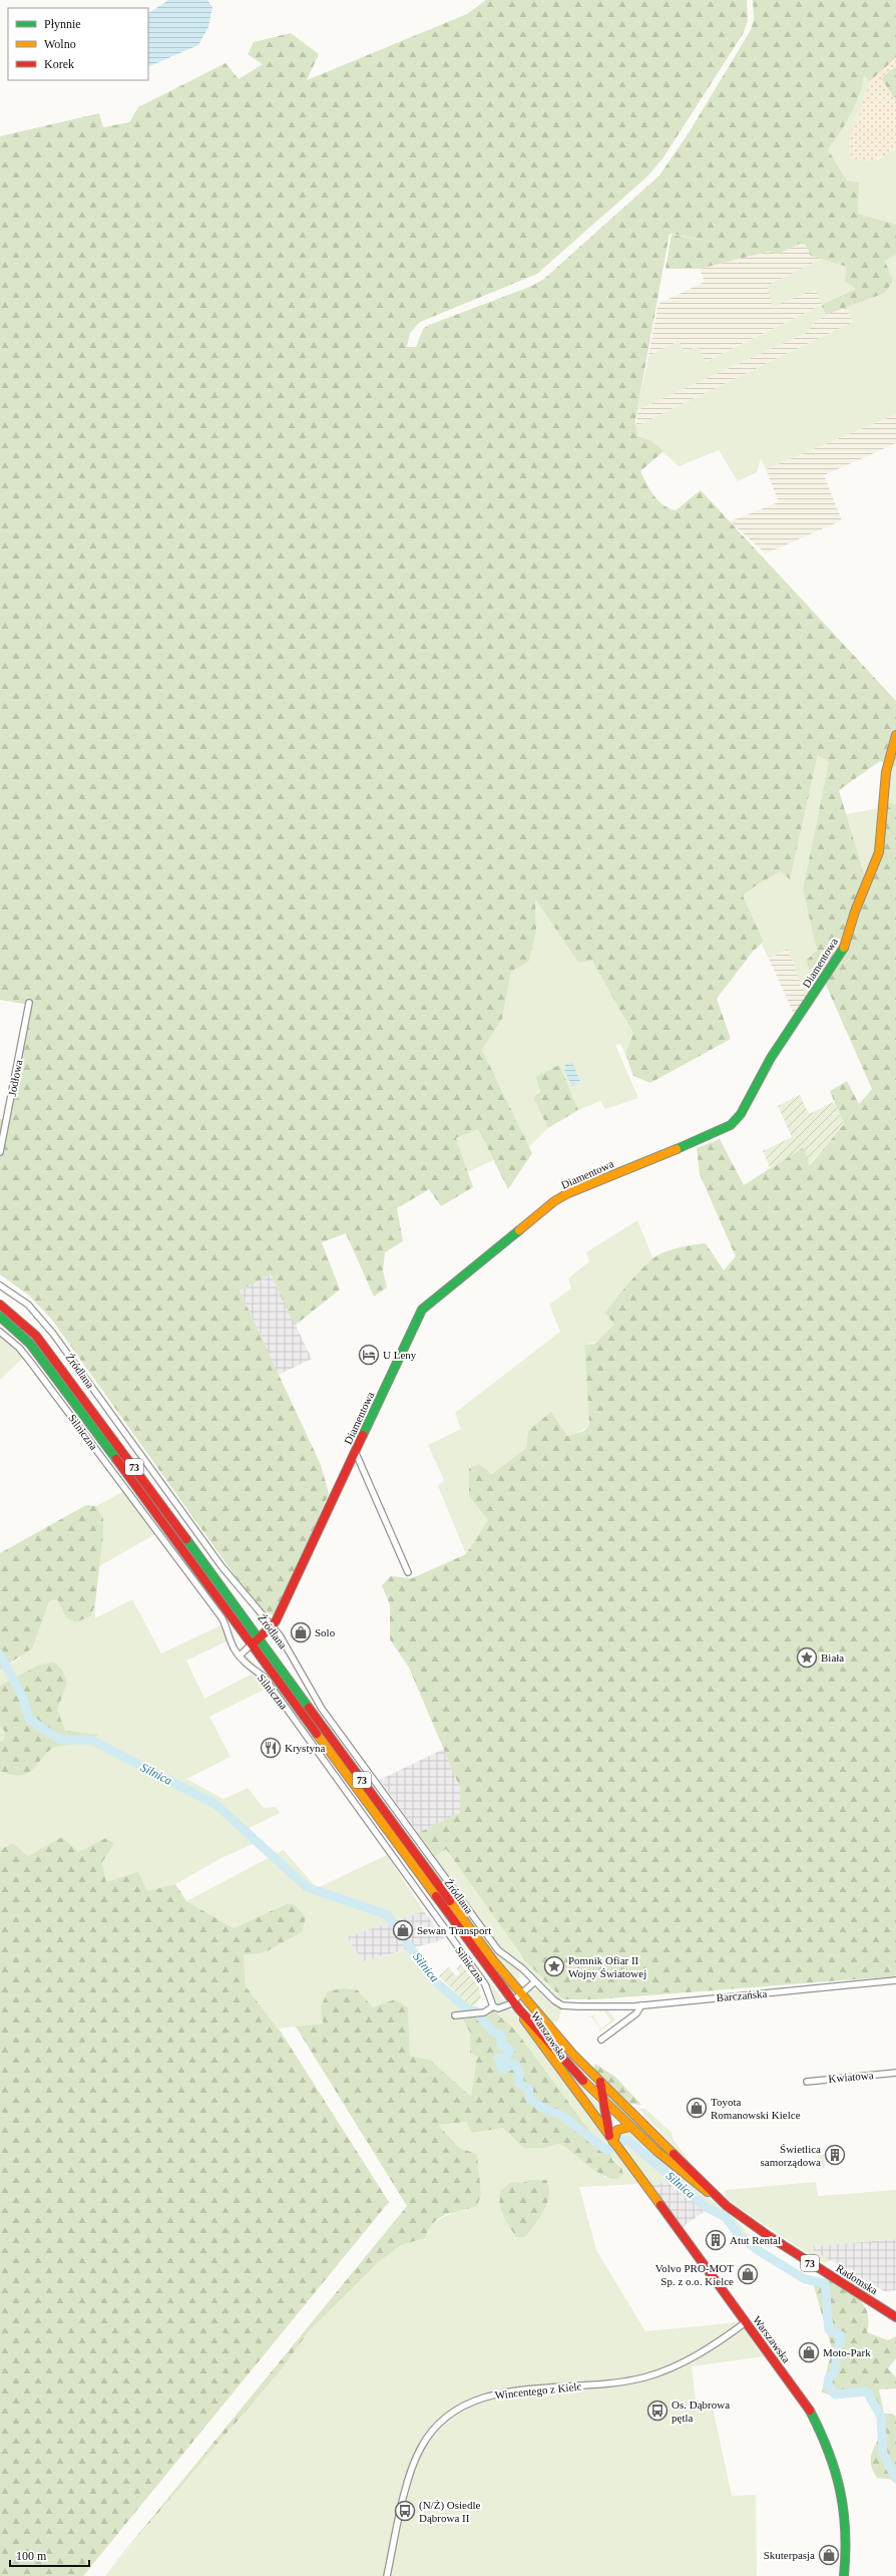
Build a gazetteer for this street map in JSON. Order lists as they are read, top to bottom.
{
  "streets": {
    "main road": [
      "Diamentowa",
      "73",
      "Warszawska",
      "Radomska"
    ],
    "street": [
      "Jodłowa",
      "Źródlana",
      "Silniczna",
      "Barczańska",
      "Kwiatowa",
      "Wincentego z Kielc"
    ]
  },
  "crossings": [
    ["Diamentowa", "Źródlana"],
    ["Diamentowa", "Silniczna"],
    ["Diamentowa", "73"],
    ["Źródlana", "Barczańska"],
    ["73", "Warszawska"],
    ["Warszawska", "Radomska"],
    ["Warszawska", "Wincentego z Kielc"]
  ],
  "water": ["Silnica"],
  "places": {
    "hotel": ["U Leny"],
    "shop": [
      "Solo",
      "Sewan Transport",
      "Toyota Romanowski Kielce",
      "Volvo PRO-MOT Sp. z o.o. Kielce",
      "Moto-Park",
      "Skuterpasja"
    ],
    "place": ["Biała", "Pomnik Ofiar II Wojny Światowej"],
    "restaurant": ["Krystyna"],
    "building": ["Świetlica samorządowa", "Atut Rental"],
    "bus stop": ["Os. Dąbrowa pętla", "(N/Ż) Osiedle Dąbrowa II"]
  },
  "legend": ["Płynnie", "Wolno", "Korek"],
  "scale_bar": "100 m"
}
